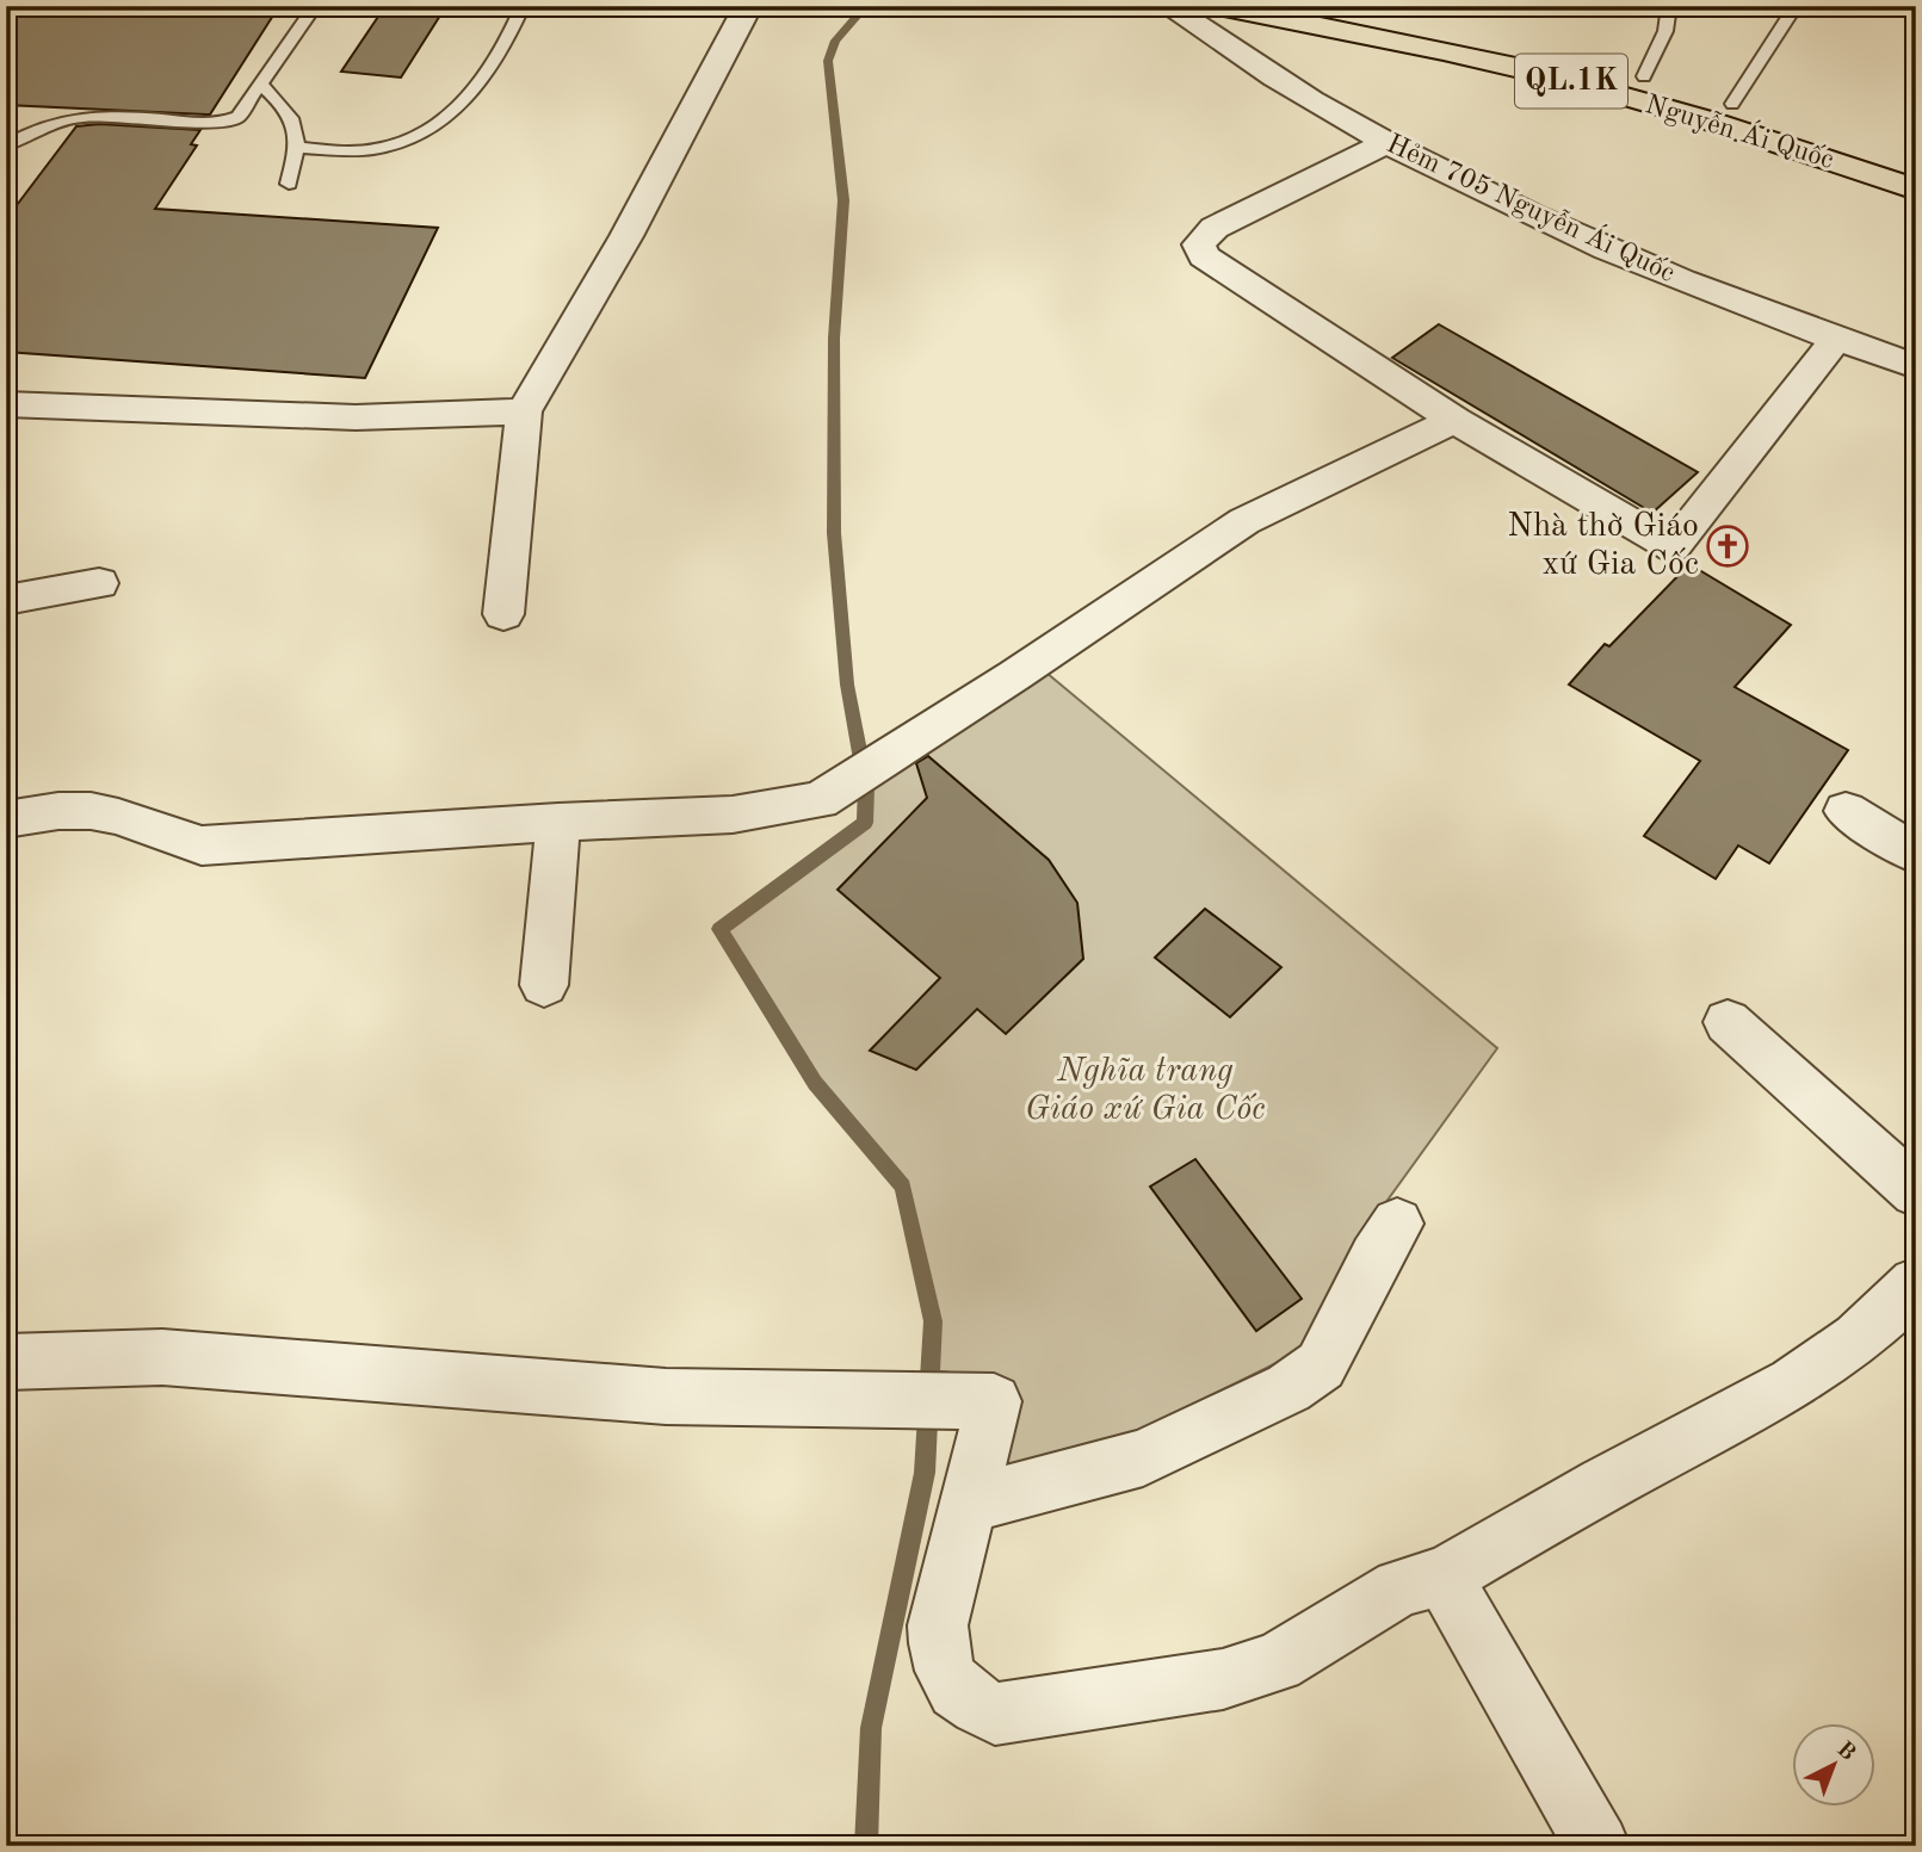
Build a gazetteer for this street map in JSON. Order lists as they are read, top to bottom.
{
  "streets": {
    "main road": ["QL.1K", "Nguyễn Ái Quốc"],
    "street": ["Hẻm 705 Nguyễn Ái Quốc"]
  },
  "parks": ["Nghĩa trang Giáo xứ Gia Cốc"],
  "places": {
    "church": ["Nhà thờ Giáo xứ Gia Cốc"]
  },
  "north": "top right"
}
